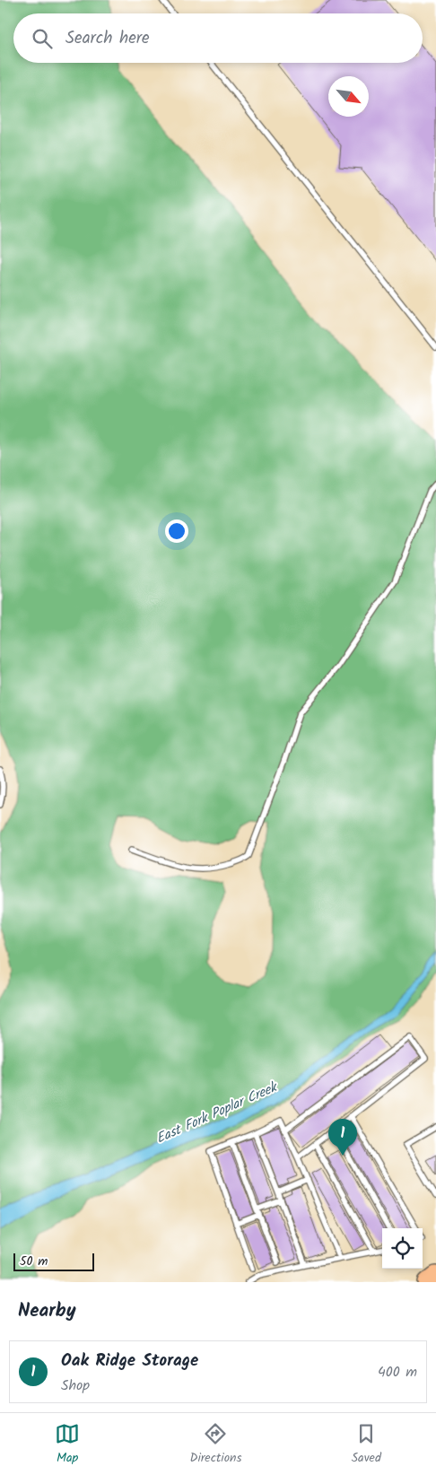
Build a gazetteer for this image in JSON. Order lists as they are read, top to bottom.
{
  "water": ["East Fork Poplar Creek"],
  "scale_bar": "50 m",
  "north": "bottom right",
  "page": {
    "search": "Search here",
    "pins": "1",
    "scale": "50 m",
    "heading": "Nearby",
    "list": [
      {
        "mark": "1",
        "name": "Oak Ridge Storage",
        "note": "Shop",
        "value": "400 m"
      }
    ],
    "nav": ["Map", "Directions", "Saved"]
  }
}
